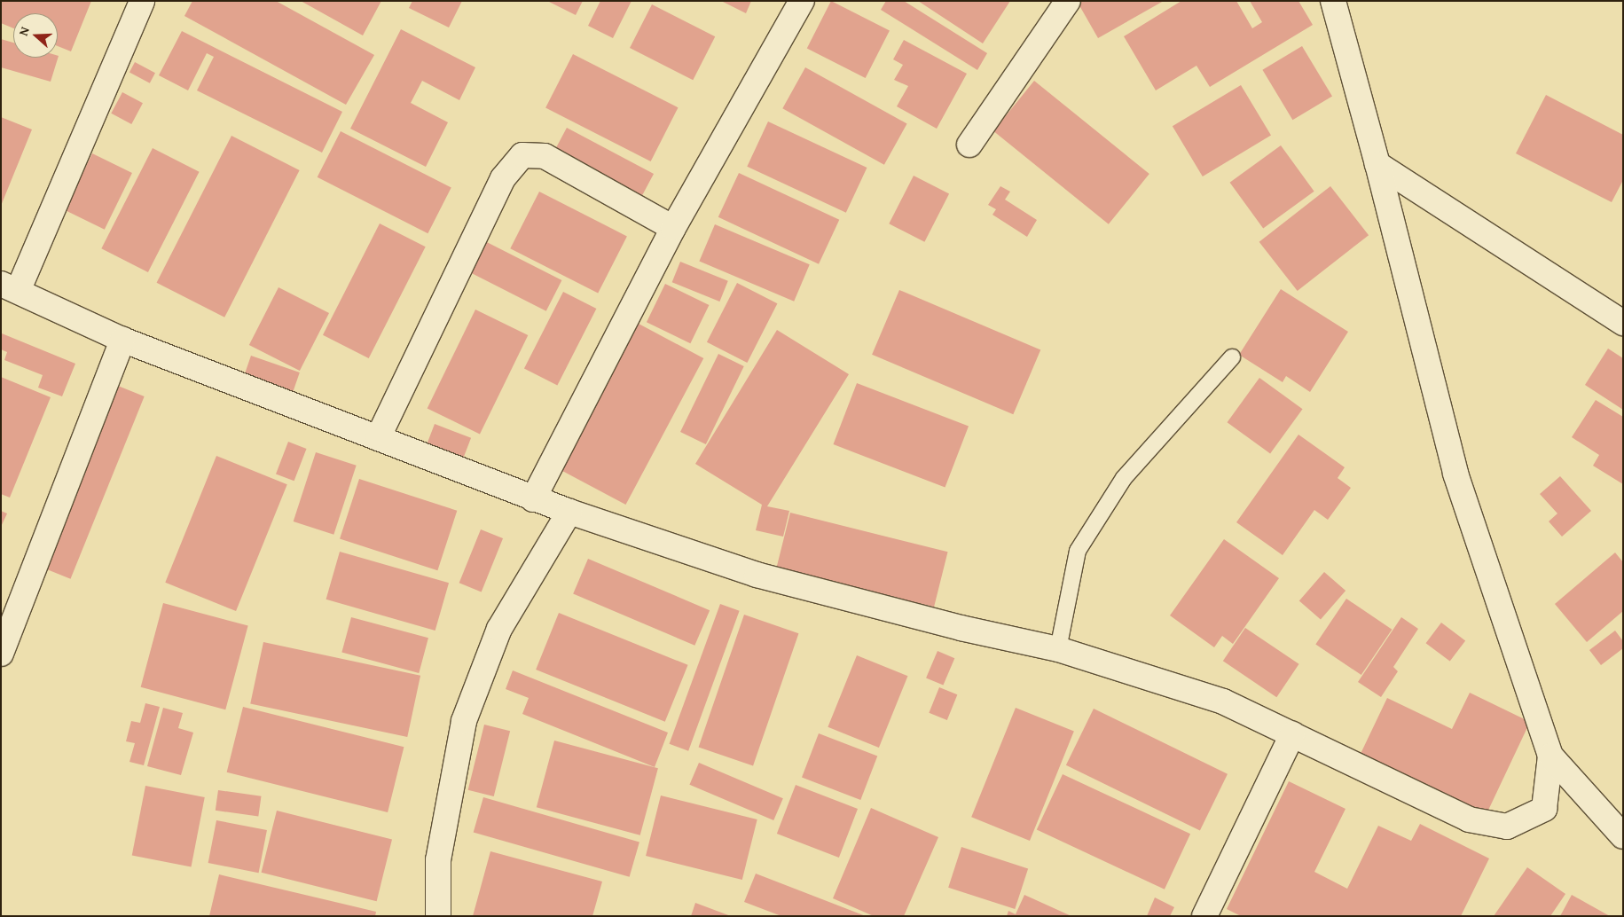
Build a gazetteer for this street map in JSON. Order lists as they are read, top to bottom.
{
  "north": "left"
}
